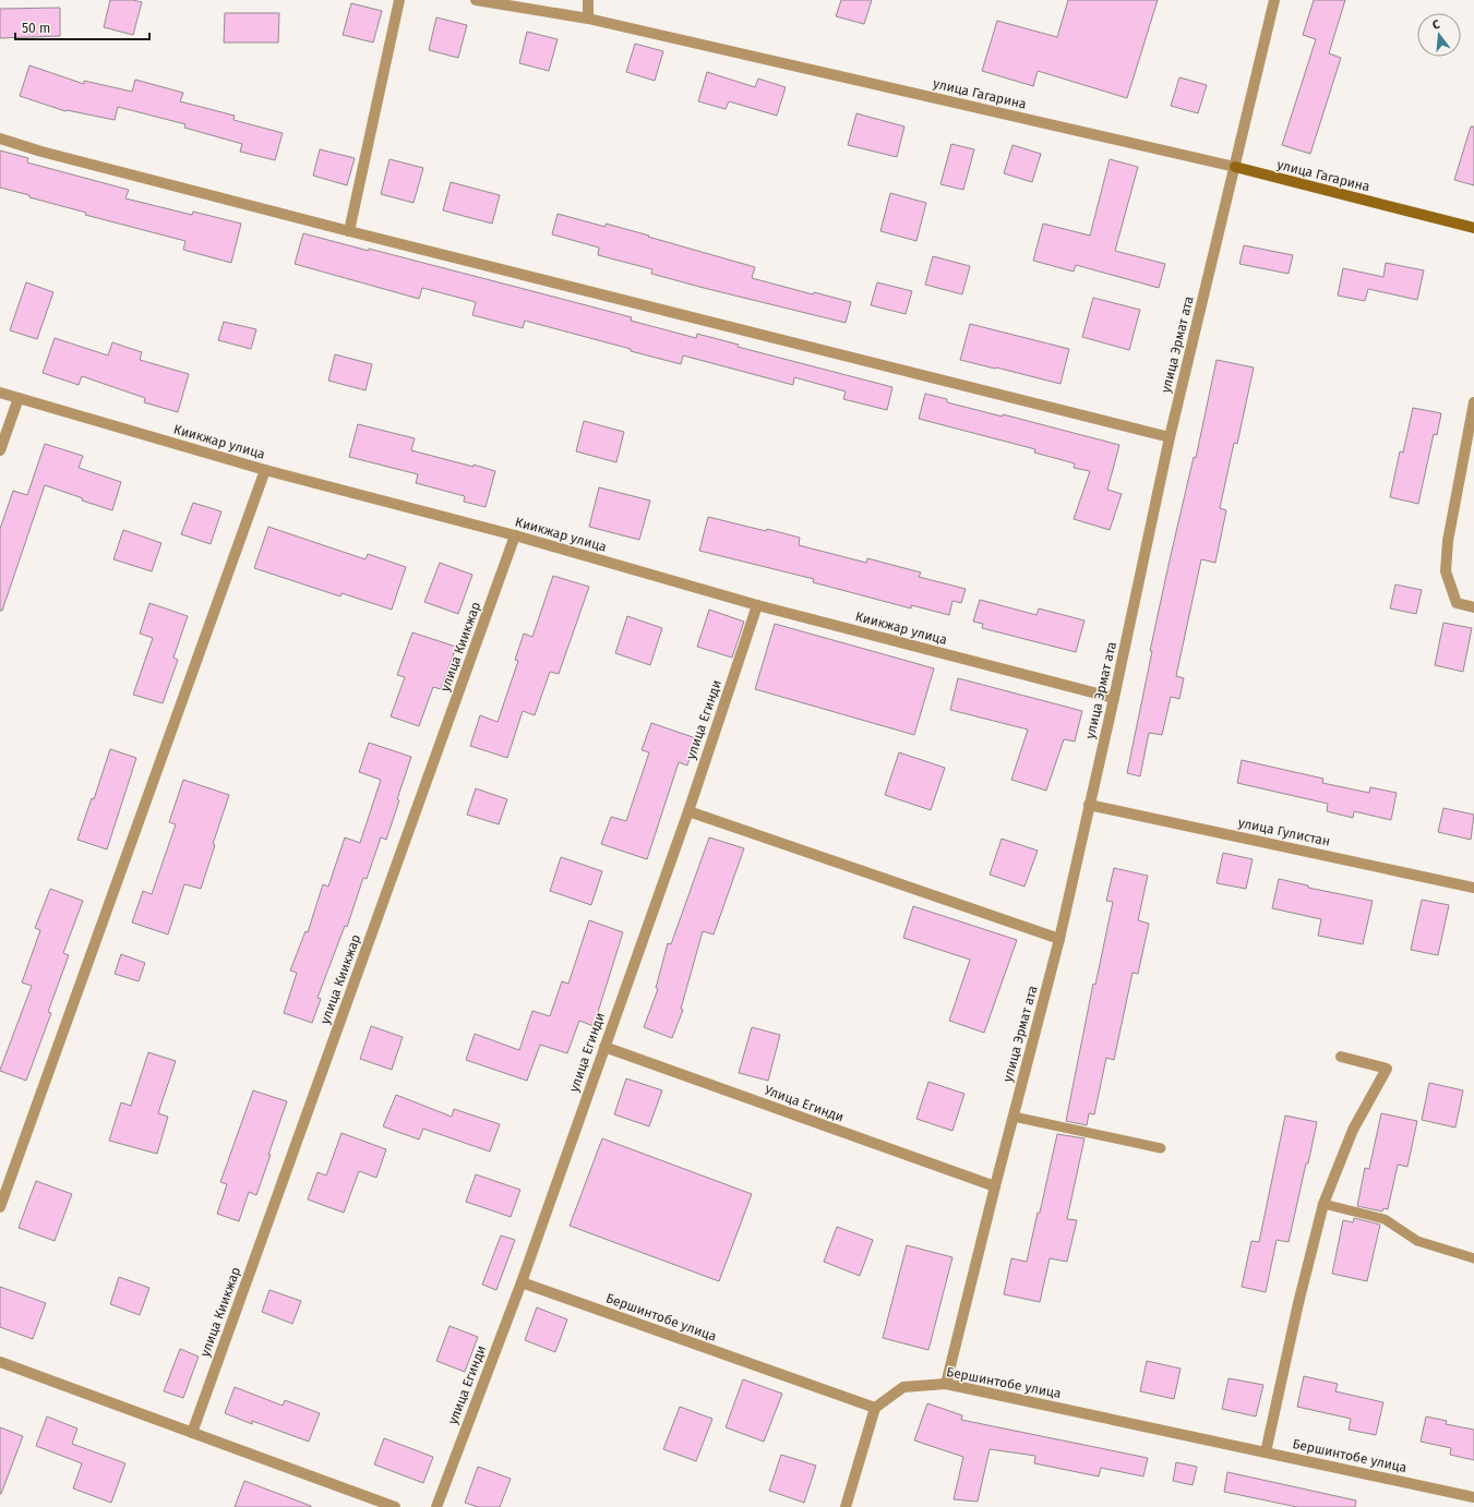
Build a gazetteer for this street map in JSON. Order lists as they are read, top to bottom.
{
  "streets": {
    "street": [
      "улица Гагарина",
      "улица Эрмат ата",
      "Киикжар улица",
      "улица Киикжар",
      "улица Егинди",
      "улица Гулистан",
      "Улица Егинди",
      "Бершинтобе улица"
    ]
  },
  "crossings": [
    ["улица Гагарина", "улица Эрмат ата"],
    ["улица Эрмат ата", "Киикжар улица"],
    ["улица Эрмат ата", "улица Гулистан"],
    ["улица Эрмат ата", "Улица Егинди"],
    ["улица Эрмат ата", "Бершинтобе улица"],
    ["Киикжар улица", "улица Киикжар"],
    ["Киикжар улица", "улица Егинди"],
    ["улица Егинди", "Улица Егинди"],
    ["улица Егинди", "Бершинтобе улица"]
  ],
  "scale_bar": "50 m",
  "north": "top"
}
